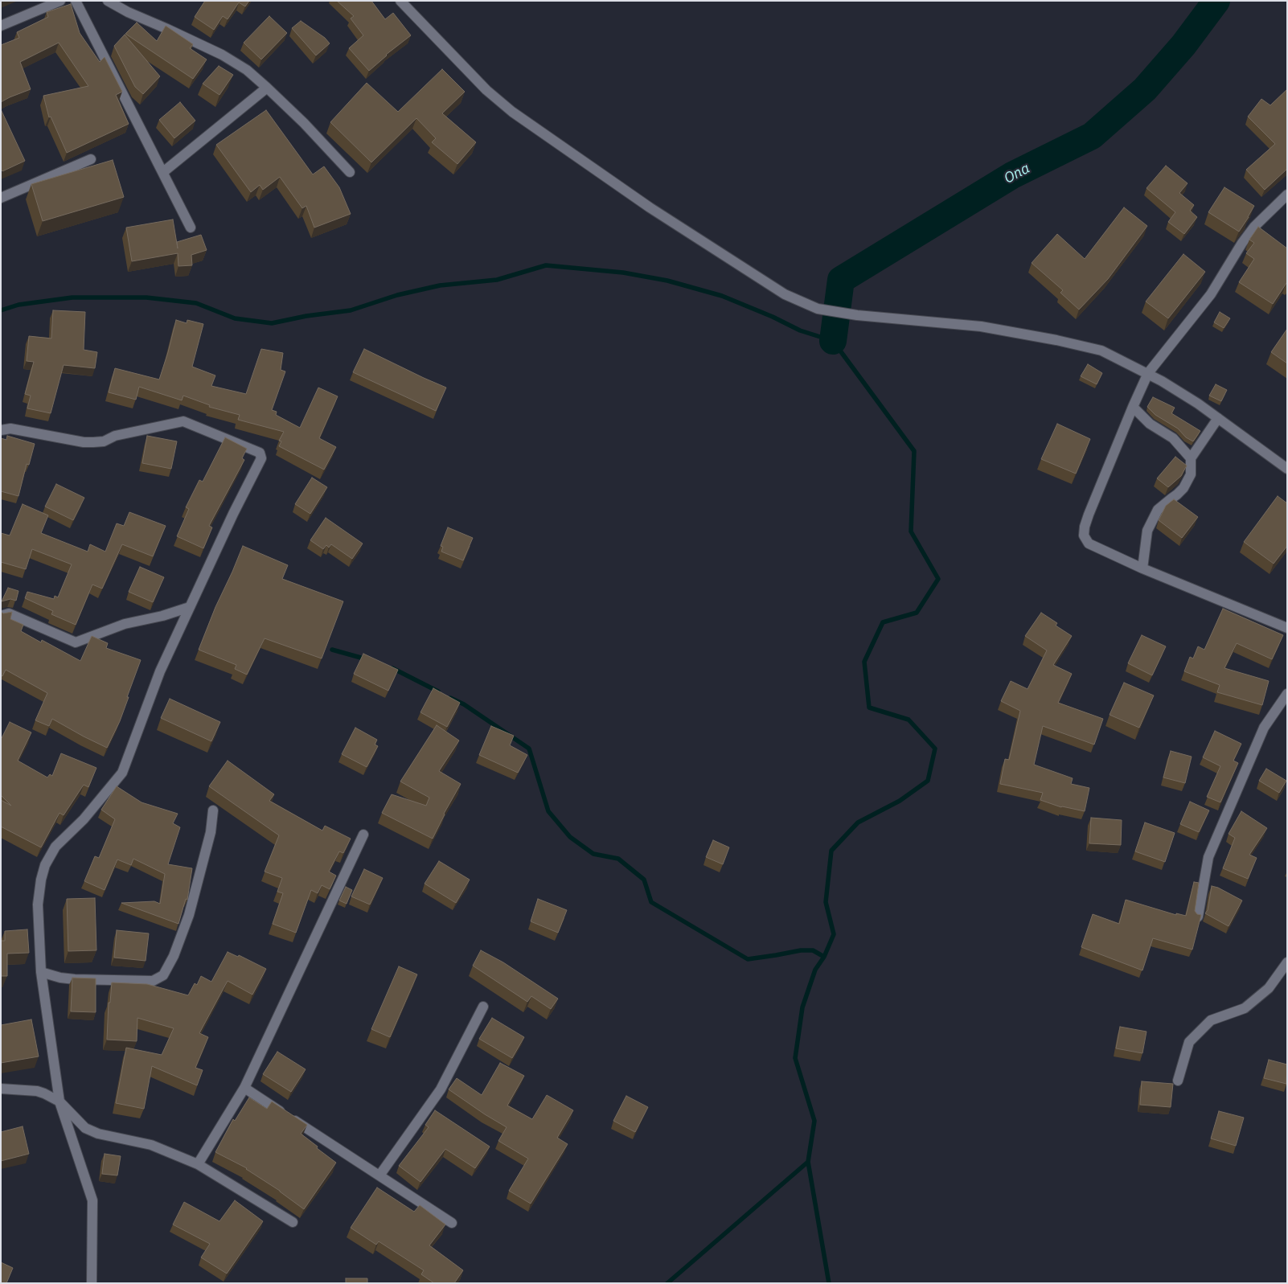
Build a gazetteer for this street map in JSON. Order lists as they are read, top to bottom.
{
  "water": ["Ona"]
}
